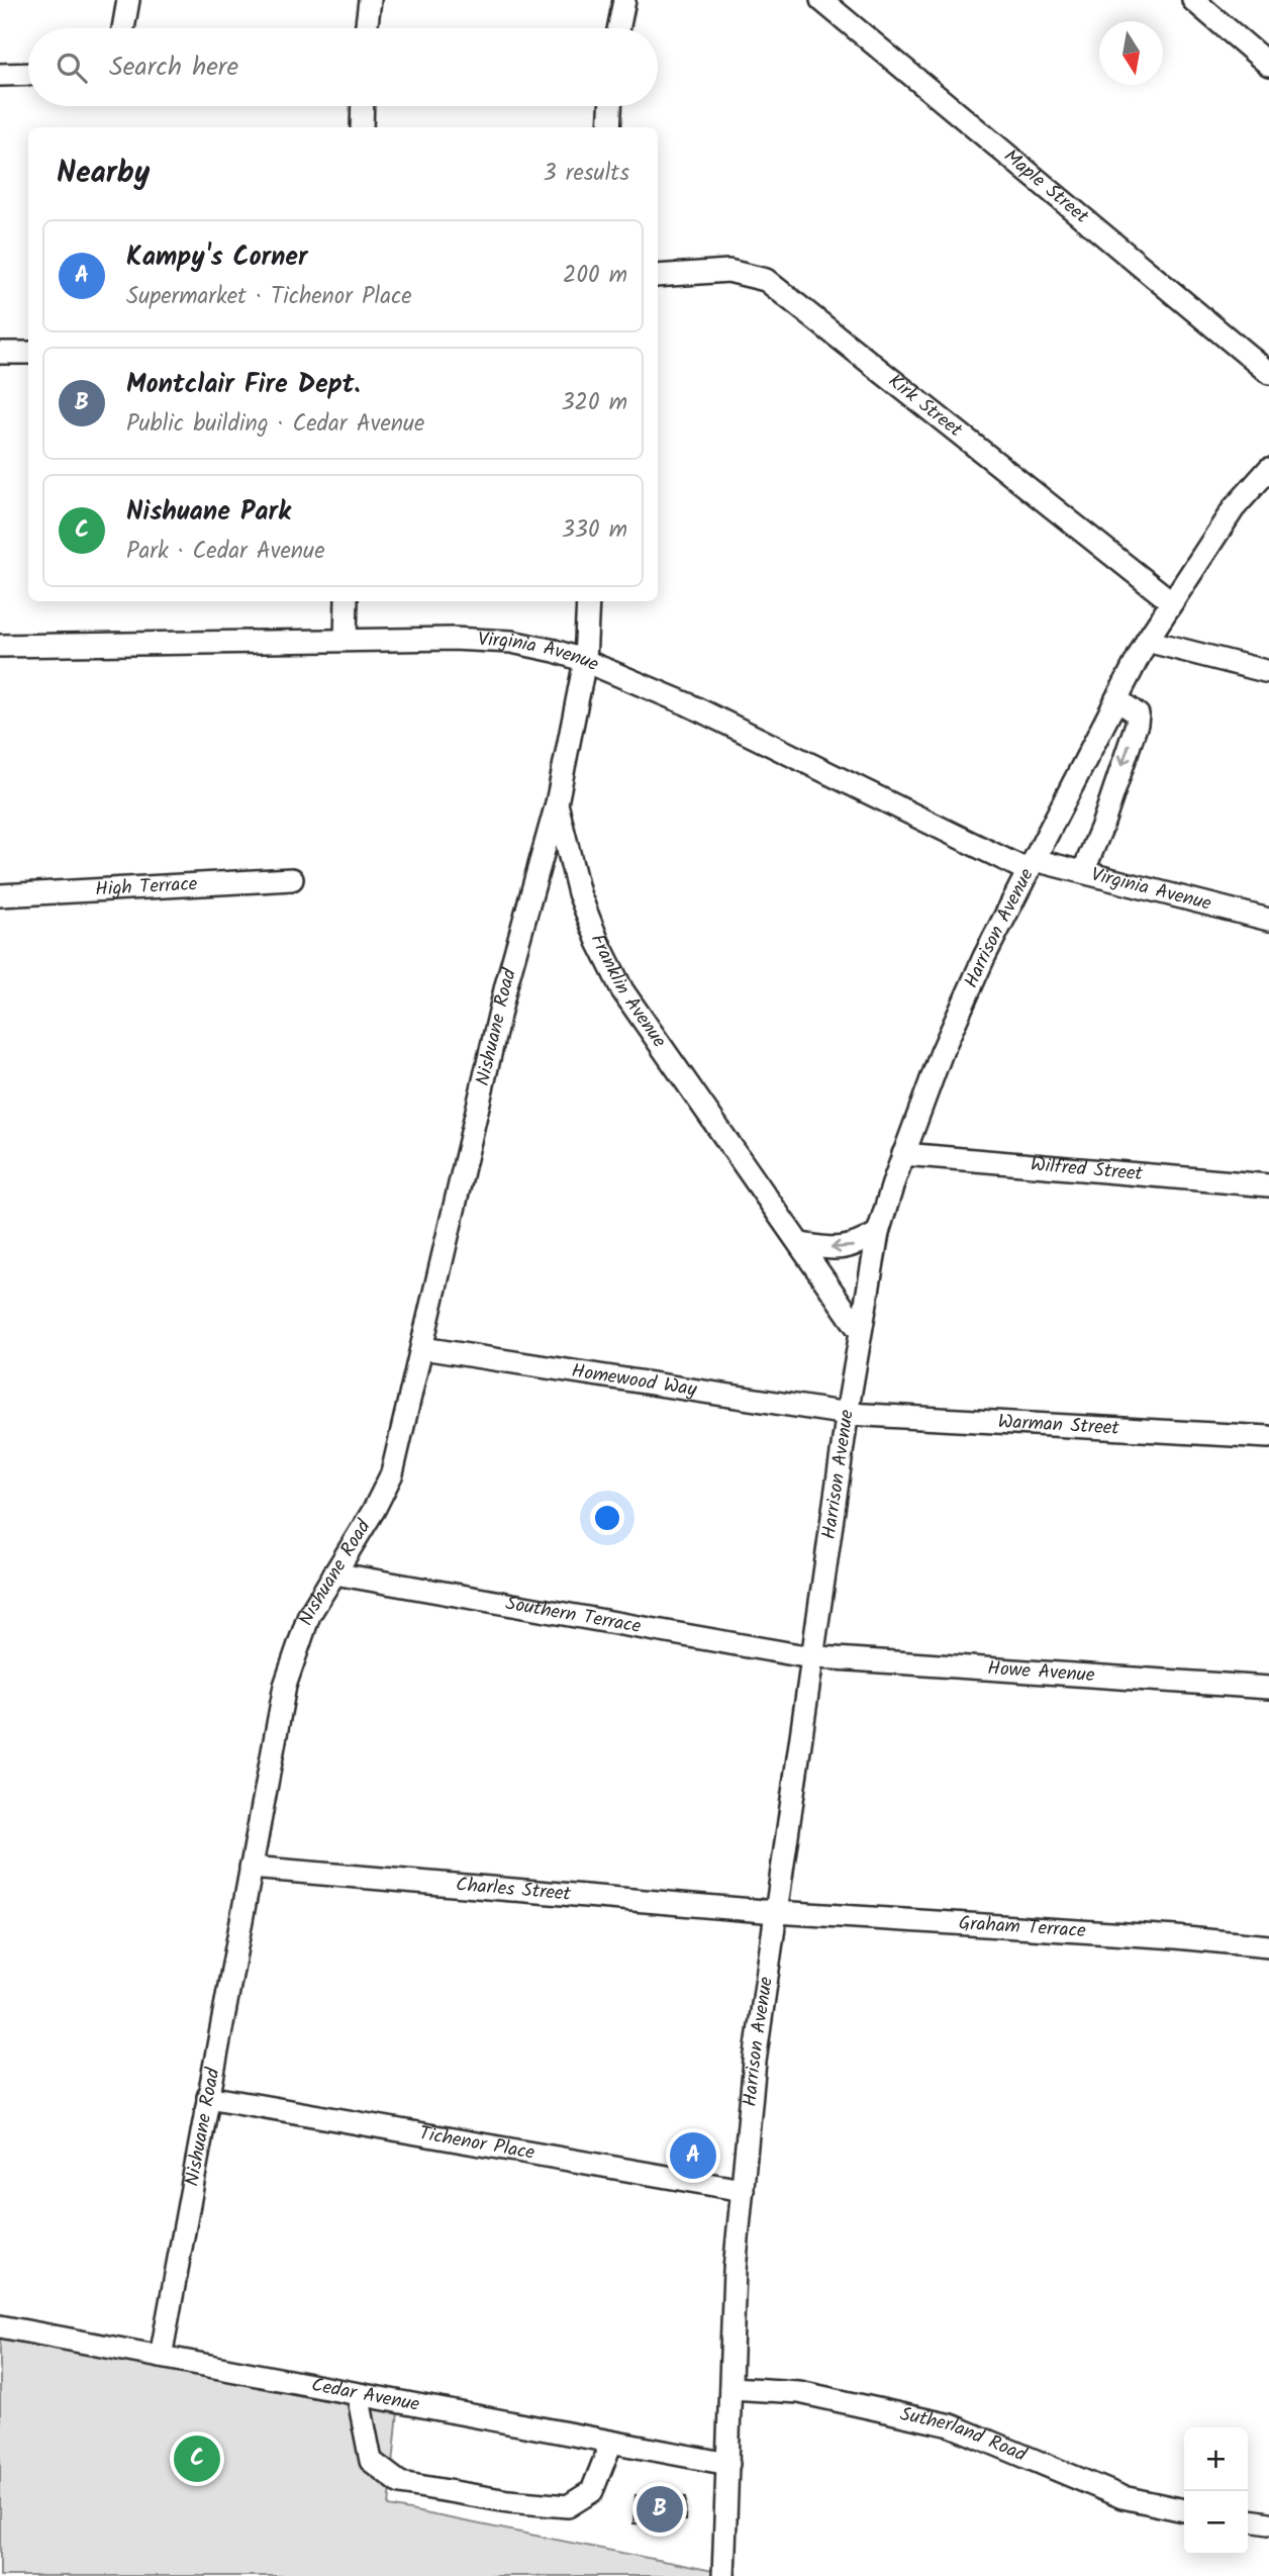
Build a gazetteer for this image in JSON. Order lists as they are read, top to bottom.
{
  "streets": {
    "street": [
      "Maple Street",
      "Kirk Street",
      "Virginia Avenue",
      "High Terrace",
      "Harrison Avenue",
      "Franklin Avenue",
      "Nishuane Road",
      "Wilfred Street",
      "Homewood Way",
      "Warman Street",
      "Southern Terrace",
      "Howe Avenue",
      "Charles Street",
      "Graham Terrace",
      "Tichenor Place",
      "Cedar Avenue",
      "Sutherland Road"
    ]
  },
  "crossings": [
    ["Kirk Street", "Harrison Avenue"],
    ["Virginia Avenue", "Harrison Avenue"],
    ["Virginia Avenue", "Franklin Avenue"],
    ["Harrison Avenue", "Franklin Avenue"],
    ["Harrison Avenue", "Wilfred Street"],
    ["Harrison Avenue", "Homewood Way"],
    ["Harrison Avenue", "Warman Street"],
    ["Harrison Avenue", "Southern Terrace"],
    ["Harrison Avenue", "Howe Avenue"],
    ["Harrison Avenue", "Charles Street"],
    ["Harrison Avenue", "Graham Terrace"],
    ["Harrison Avenue", "Tichenor Place"],
    ["Harrison Avenue", "Cedar Avenue"],
    ["Harrison Avenue", "Sutherland Road"],
    ["Franklin Avenue", "Nishuane Road"],
    ["Nishuane Road", "Homewood Way"],
    ["Nishuane Road", "Southern Terrace"],
    ["Nishuane Road", "Charles Street"],
    ["Nishuane Road", "Tichenor Place"],
    ["Nishuane Road", "Cedar Avenue"],
    ["Homewood Way", "Warman Street"],
    ["Southern Terrace", "Howe Avenue"],
    ["Charles Street", "Graham Terrace"]
  ],
  "north": "bottom",
  "page": {
    "search": "Search here",
    "heading": ["Nearby", "3 results"],
    "list": [
      {
        "mark": "A",
        "name": "Kampy's Corner",
        "note": "Supermarket · Tichenor Place",
        "value": "200 m"
      },
      {
        "mark": "B",
        "name": "Montclair Fire Dept.",
        "note": "Public building · Cedar Avenue",
        "value": "320 m"
      },
      {
        "mark": "C",
        "name": "Nishuane Park",
        "note": "Park · Cedar Avenue",
        "value": "330 m"
      }
    ],
    "pins": ["A", "C", "B"],
    "map_buttons": ["+", "−"]
  }
}
